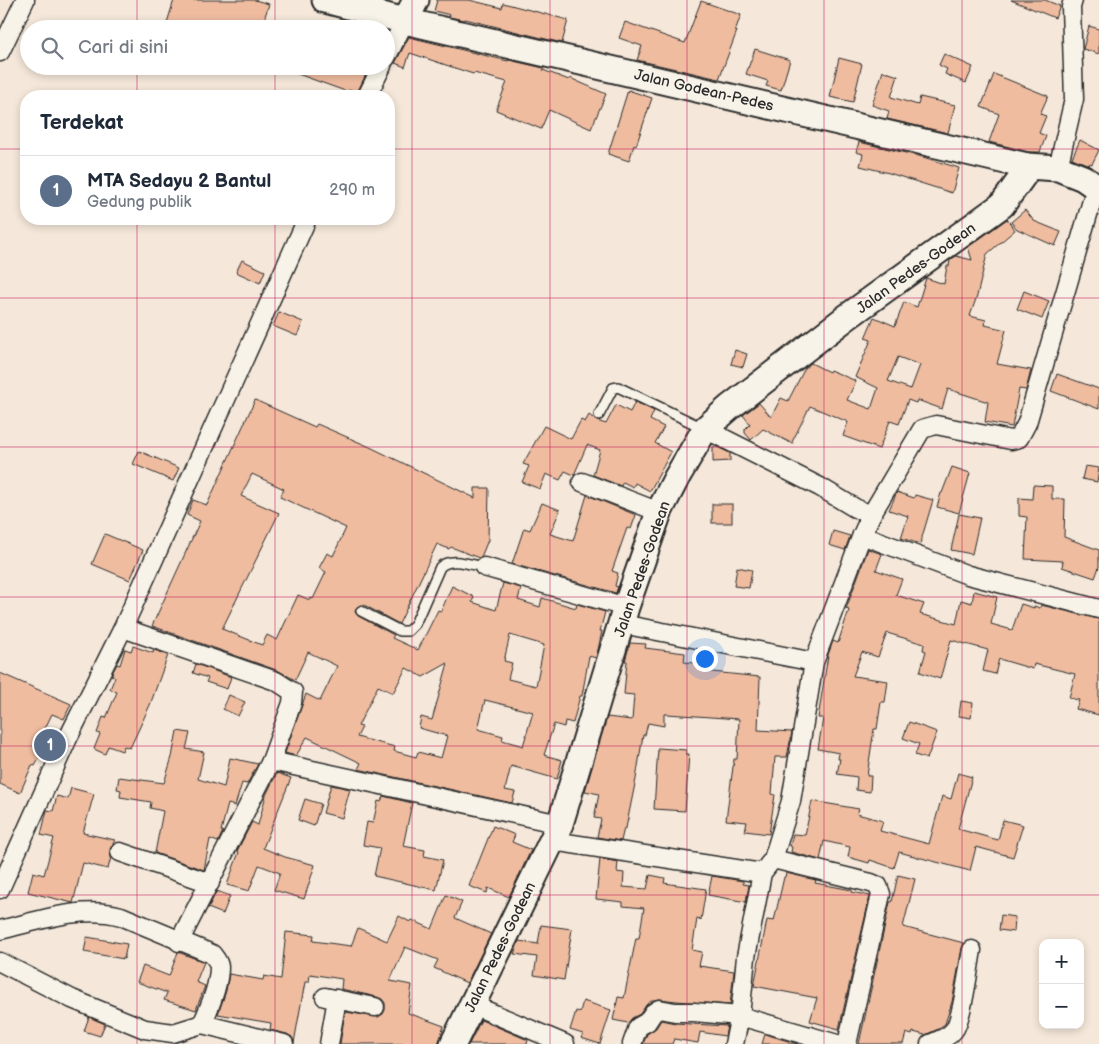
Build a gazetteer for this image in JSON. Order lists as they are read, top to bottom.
{
  "streets": {
    "street": ["Jalan Godean-Pedes", "Jalan Pedes-Godean"]
  },
  "crossings": [
    ["Jalan Godean-Pedes", "Jalan Pedes-Godean"]
  ],
  "page": {
    "search": "Cari di sini",
    "heading": "Terdekat",
    "list": [
      {
        "mark": "1",
        "name": "MTA Sedayu 2 Bantul",
        "note": "Gedung publik",
        "value": "290 m"
      }
    ],
    "pins": "1",
    "map_buttons": ["+", "−"]
  }
}
